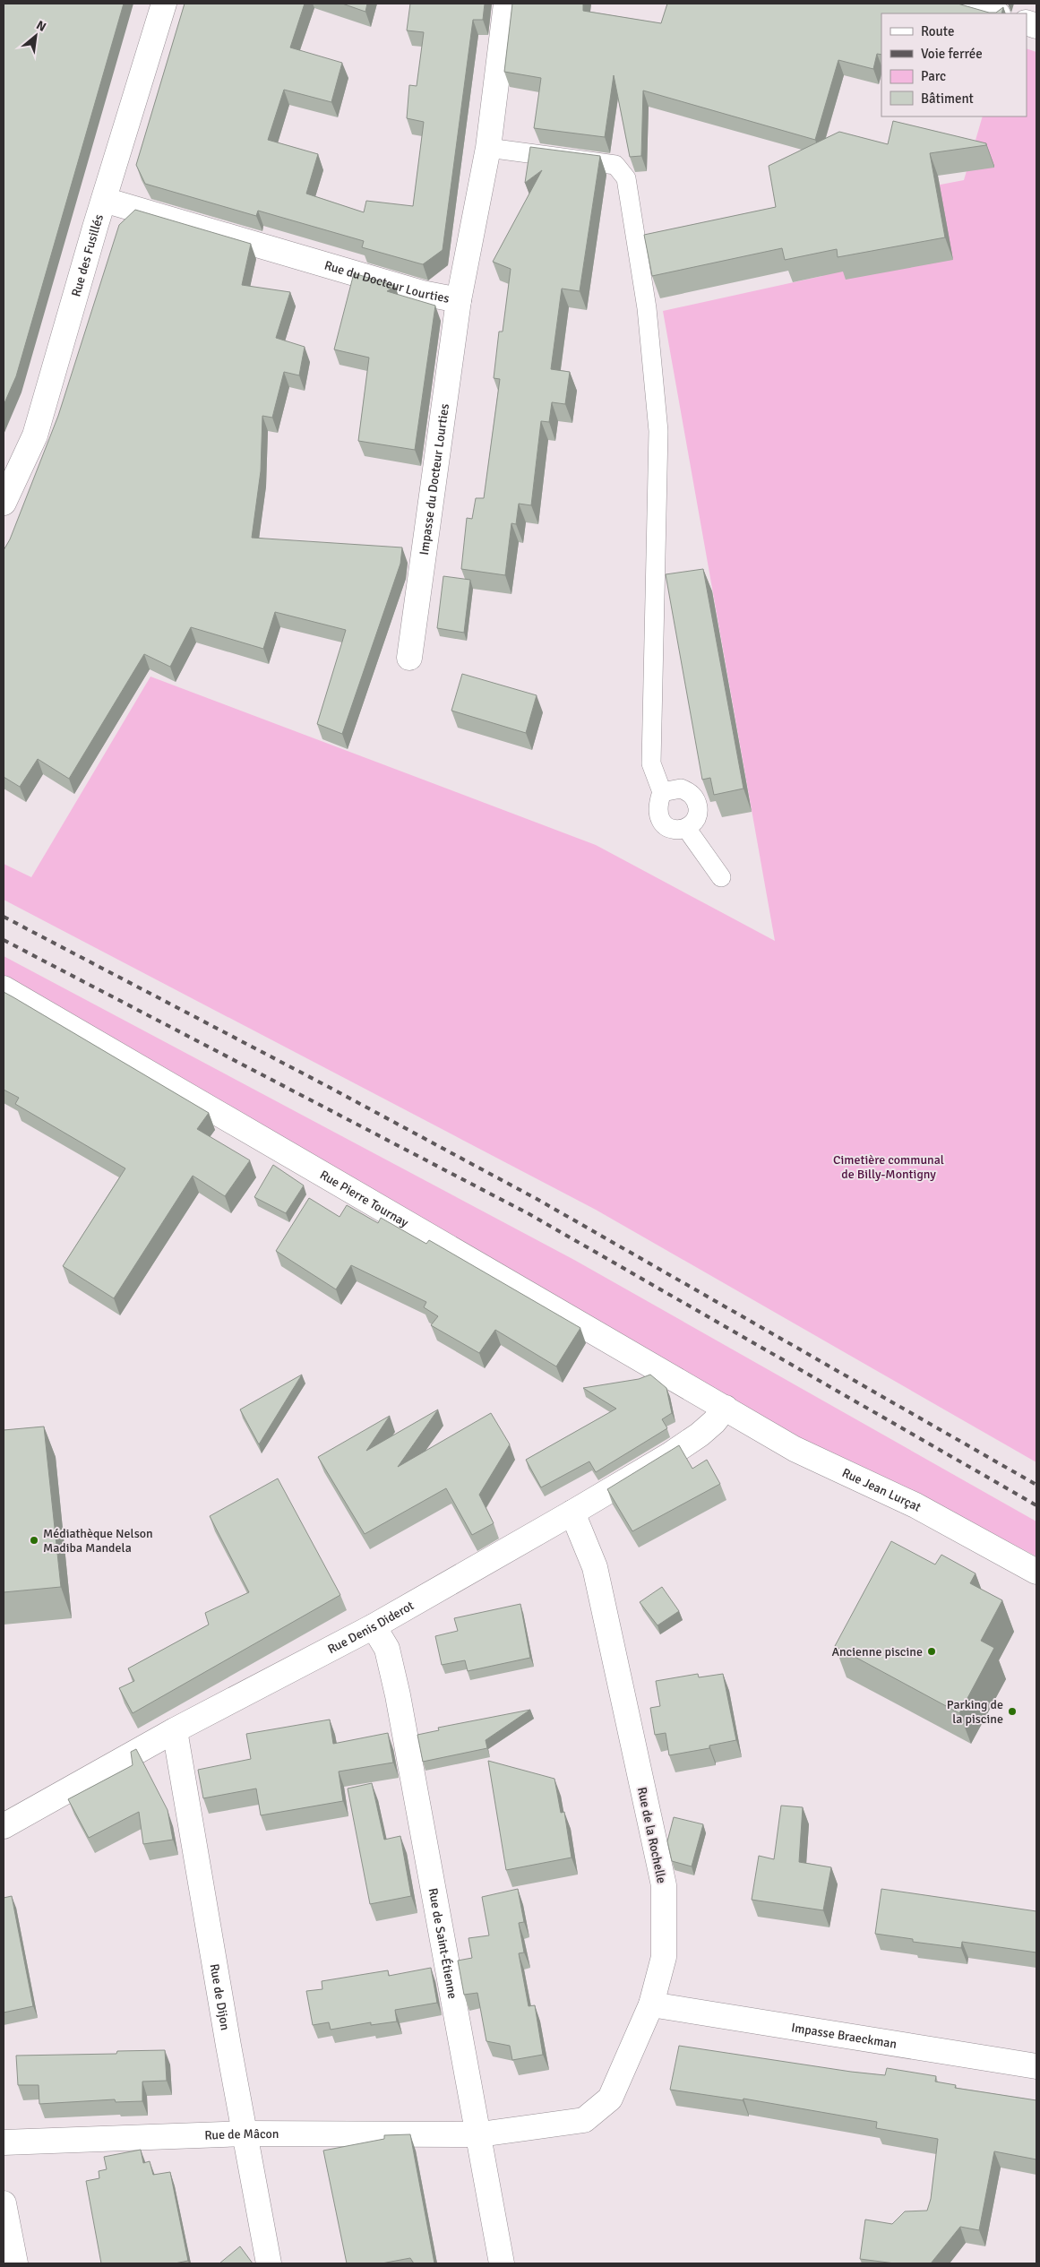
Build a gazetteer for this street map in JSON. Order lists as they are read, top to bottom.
{
  "streets": {
    "street": [
      "Rue des Fusillés",
      "Rue du Docteur Lourties",
      "Impasse du Docteur Lourties",
      "Rue Pierre Tournay",
      "Rue Jean Lurçat",
      "Rue Denis Diderot",
      "Rue de la Rochelle",
      "Rue de Saint-Étienne",
      "Rue de Dijon",
      "Impasse Braeckman",
      "Rue de Mâcon"
    ]
  },
  "crossings": [
    ["Rue des Fusillés", "Rue du Docteur Lourties"],
    ["Rue du Docteur Lourties", "Impasse du Docteur Lourties"],
    ["Rue Pierre Tournay", "Rue Jean Lurçat"],
    ["Rue Pierre Tournay", "Rue Denis Diderot"],
    ["Rue Jean Lurçat", "Rue Denis Diderot"],
    ["Rue Denis Diderot", "Rue de la Rochelle"],
    ["Rue Denis Diderot", "Rue de Saint-Étienne"],
    ["Rue Denis Diderot", "Rue de Dijon"],
    ["Rue de la Rochelle", "Rue de Saint-Étienne"],
    ["Rue de la Rochelle", "Impasse Braeckman"],
    ["Rue de la Rochelle", "Rue de Mâcon"],
    ["Rue de Saint-Étienne", "Rue de Mâcon"],
    ["Rue de Dijon", "Rue de Mâcon"]
  ],
  "parks": ["Cimetière communal de Billy-Montigny"],
  "places": ["Médiathèque Nelson Madiba Mandela", "Ancienne piscine", "Parking de la piscine"],
  "legend": [
    "Route",
    "Voie ferrée",
    "Parc",
    "Bâtiment"
  ],
  "north": "top right"
}
